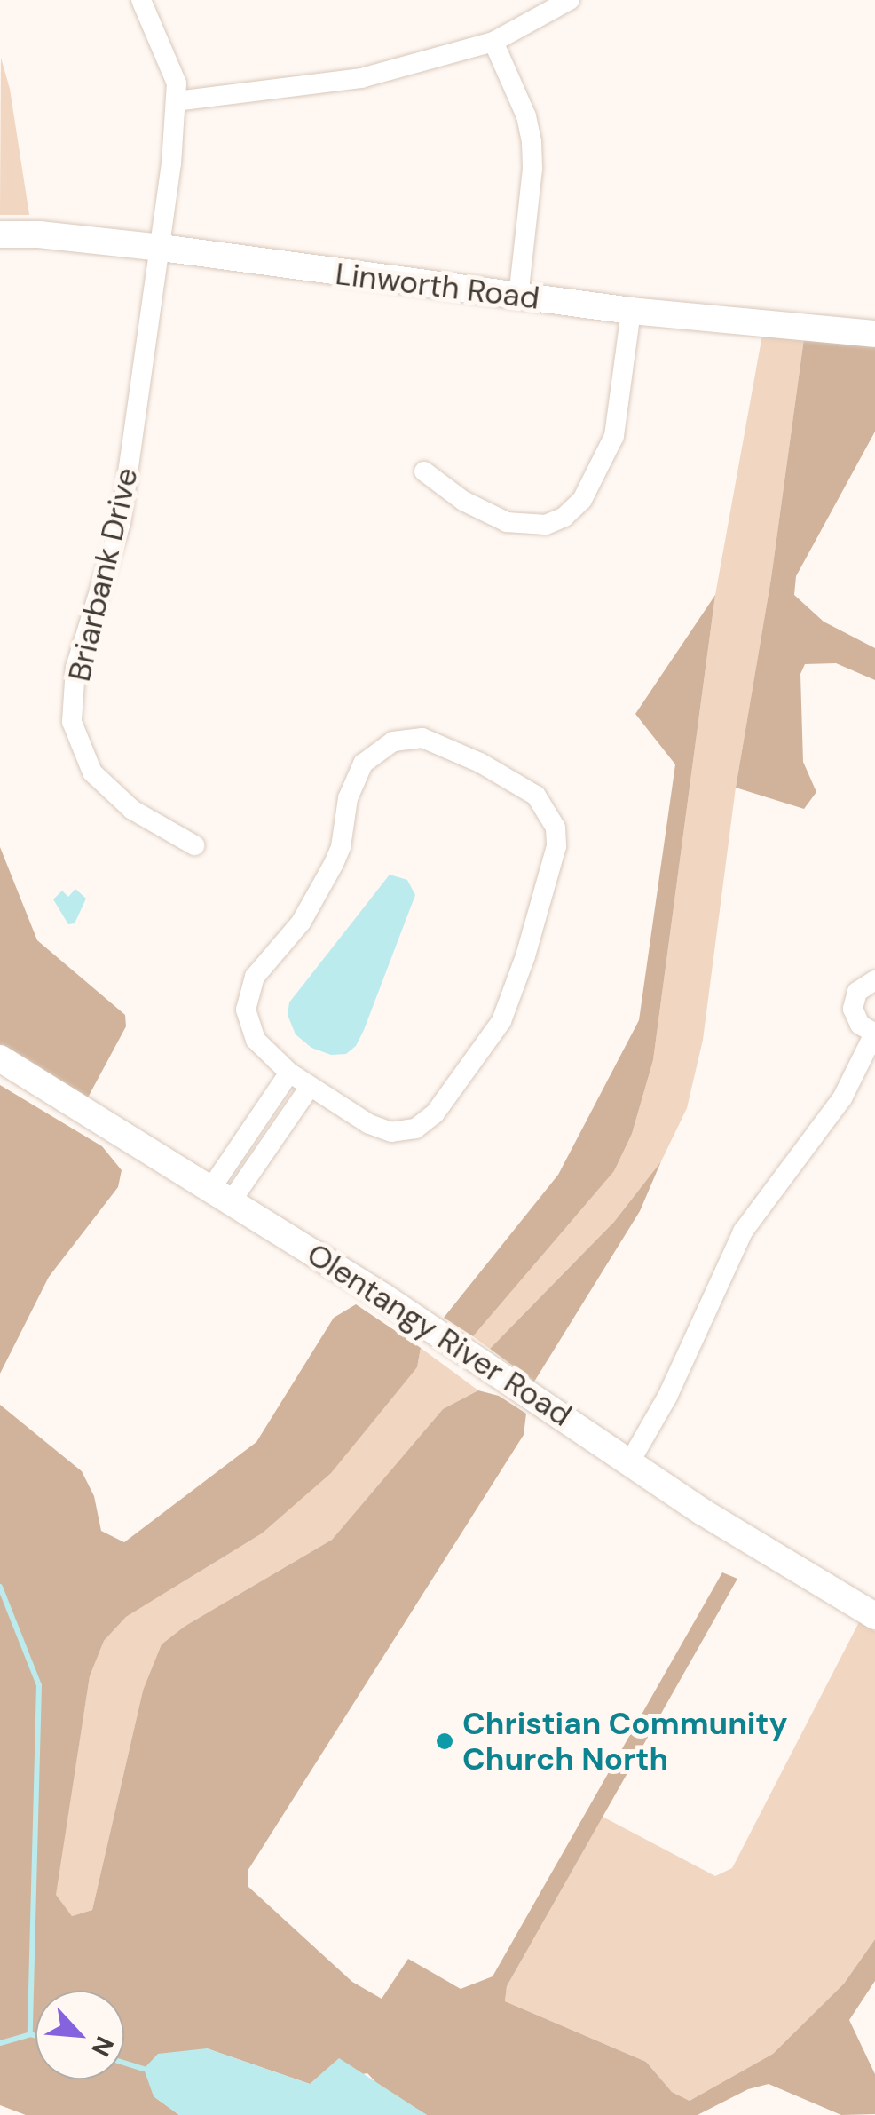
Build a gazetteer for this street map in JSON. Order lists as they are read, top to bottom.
{
  "streets": {
    "main road": ["Linworth Road", "Olentangy River Road"],
    "street": ["Briarbank Drive"]
  },
  "crossings": [
    ["Linworth Road", "Briarbank Drive"]
  ],
  "places": ["Christian Community Church North"],
  "north": "bottom right"
}
